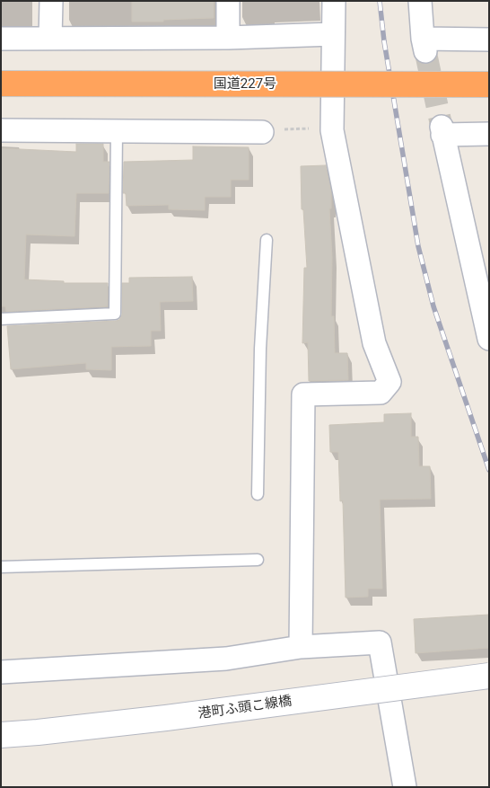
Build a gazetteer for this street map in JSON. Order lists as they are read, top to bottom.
{
  "streets": {
    "highway": ["国道227号"],
    "street": ["港町ふ頭こ線橋"]
  }
}
